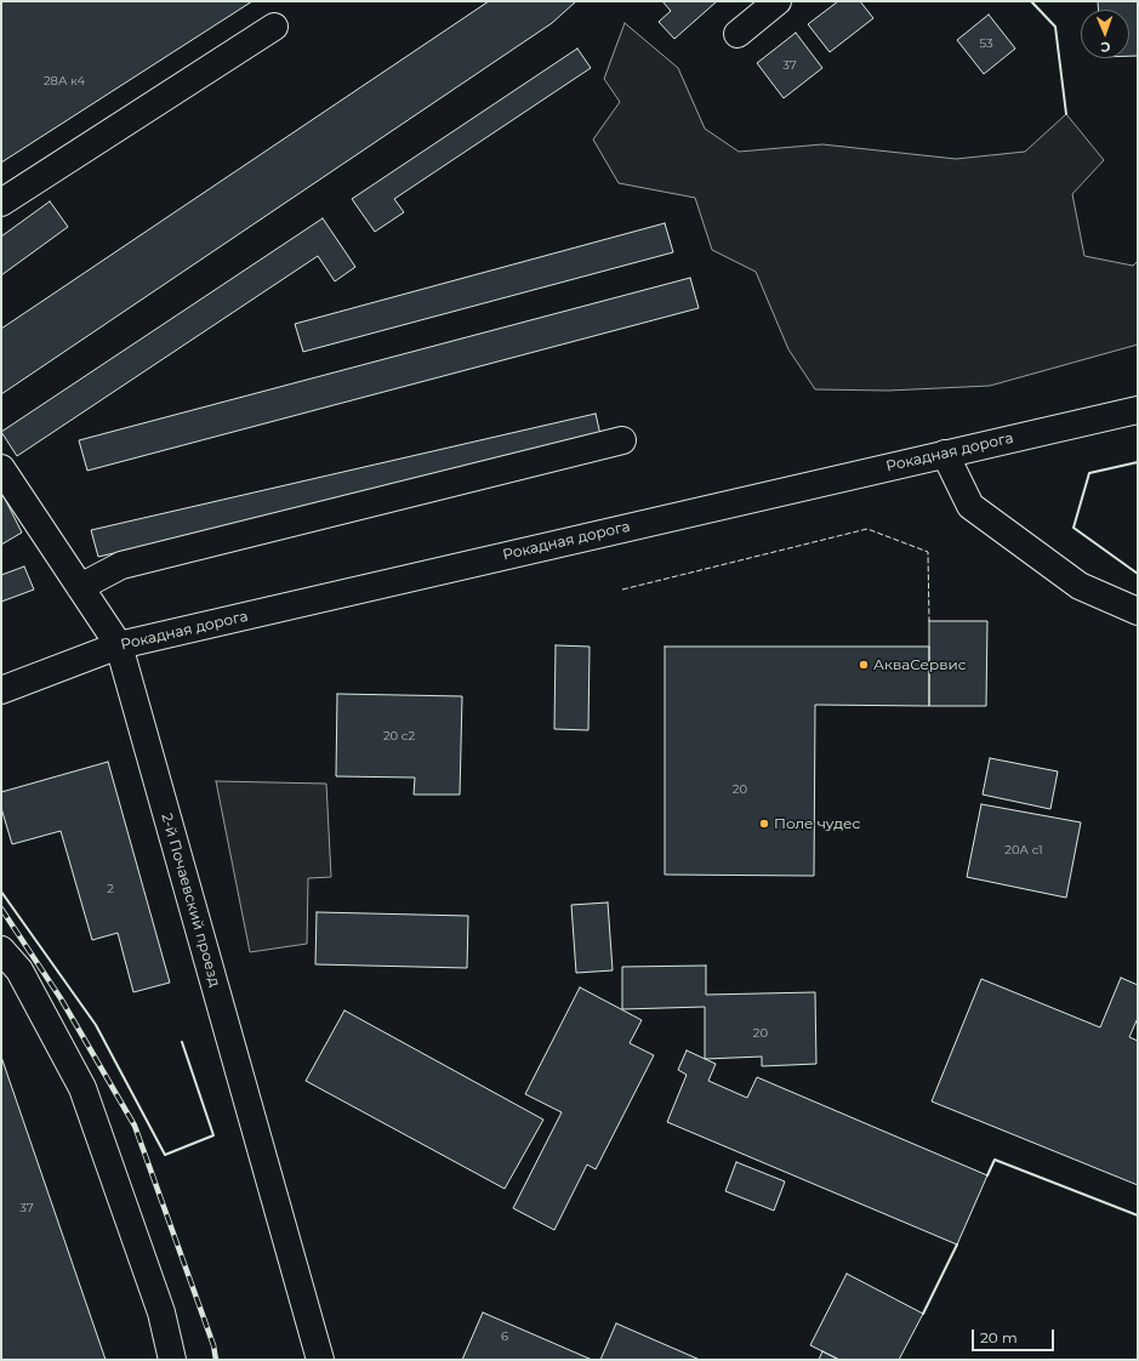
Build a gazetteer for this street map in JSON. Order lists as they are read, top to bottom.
{
  "streets": {
    "street": ["Рокадная дорога", "2-й Почаевский проезд"]
  },
  "crossings": [
    ["Рокадная дорога", "2-й Почаевский проезд"]
  ],
  "places": ["АкваСервис", "Поле чудес"],
  "house_numbers": [
    "53",
    "37",
    "28А к4",
    "20 с2",
    "20",
    "20А с1",
    "2",
    "20",
    "37",
    "6"
  ],
  "scale_bar": "20 m",
  "north": "bottom"
}
